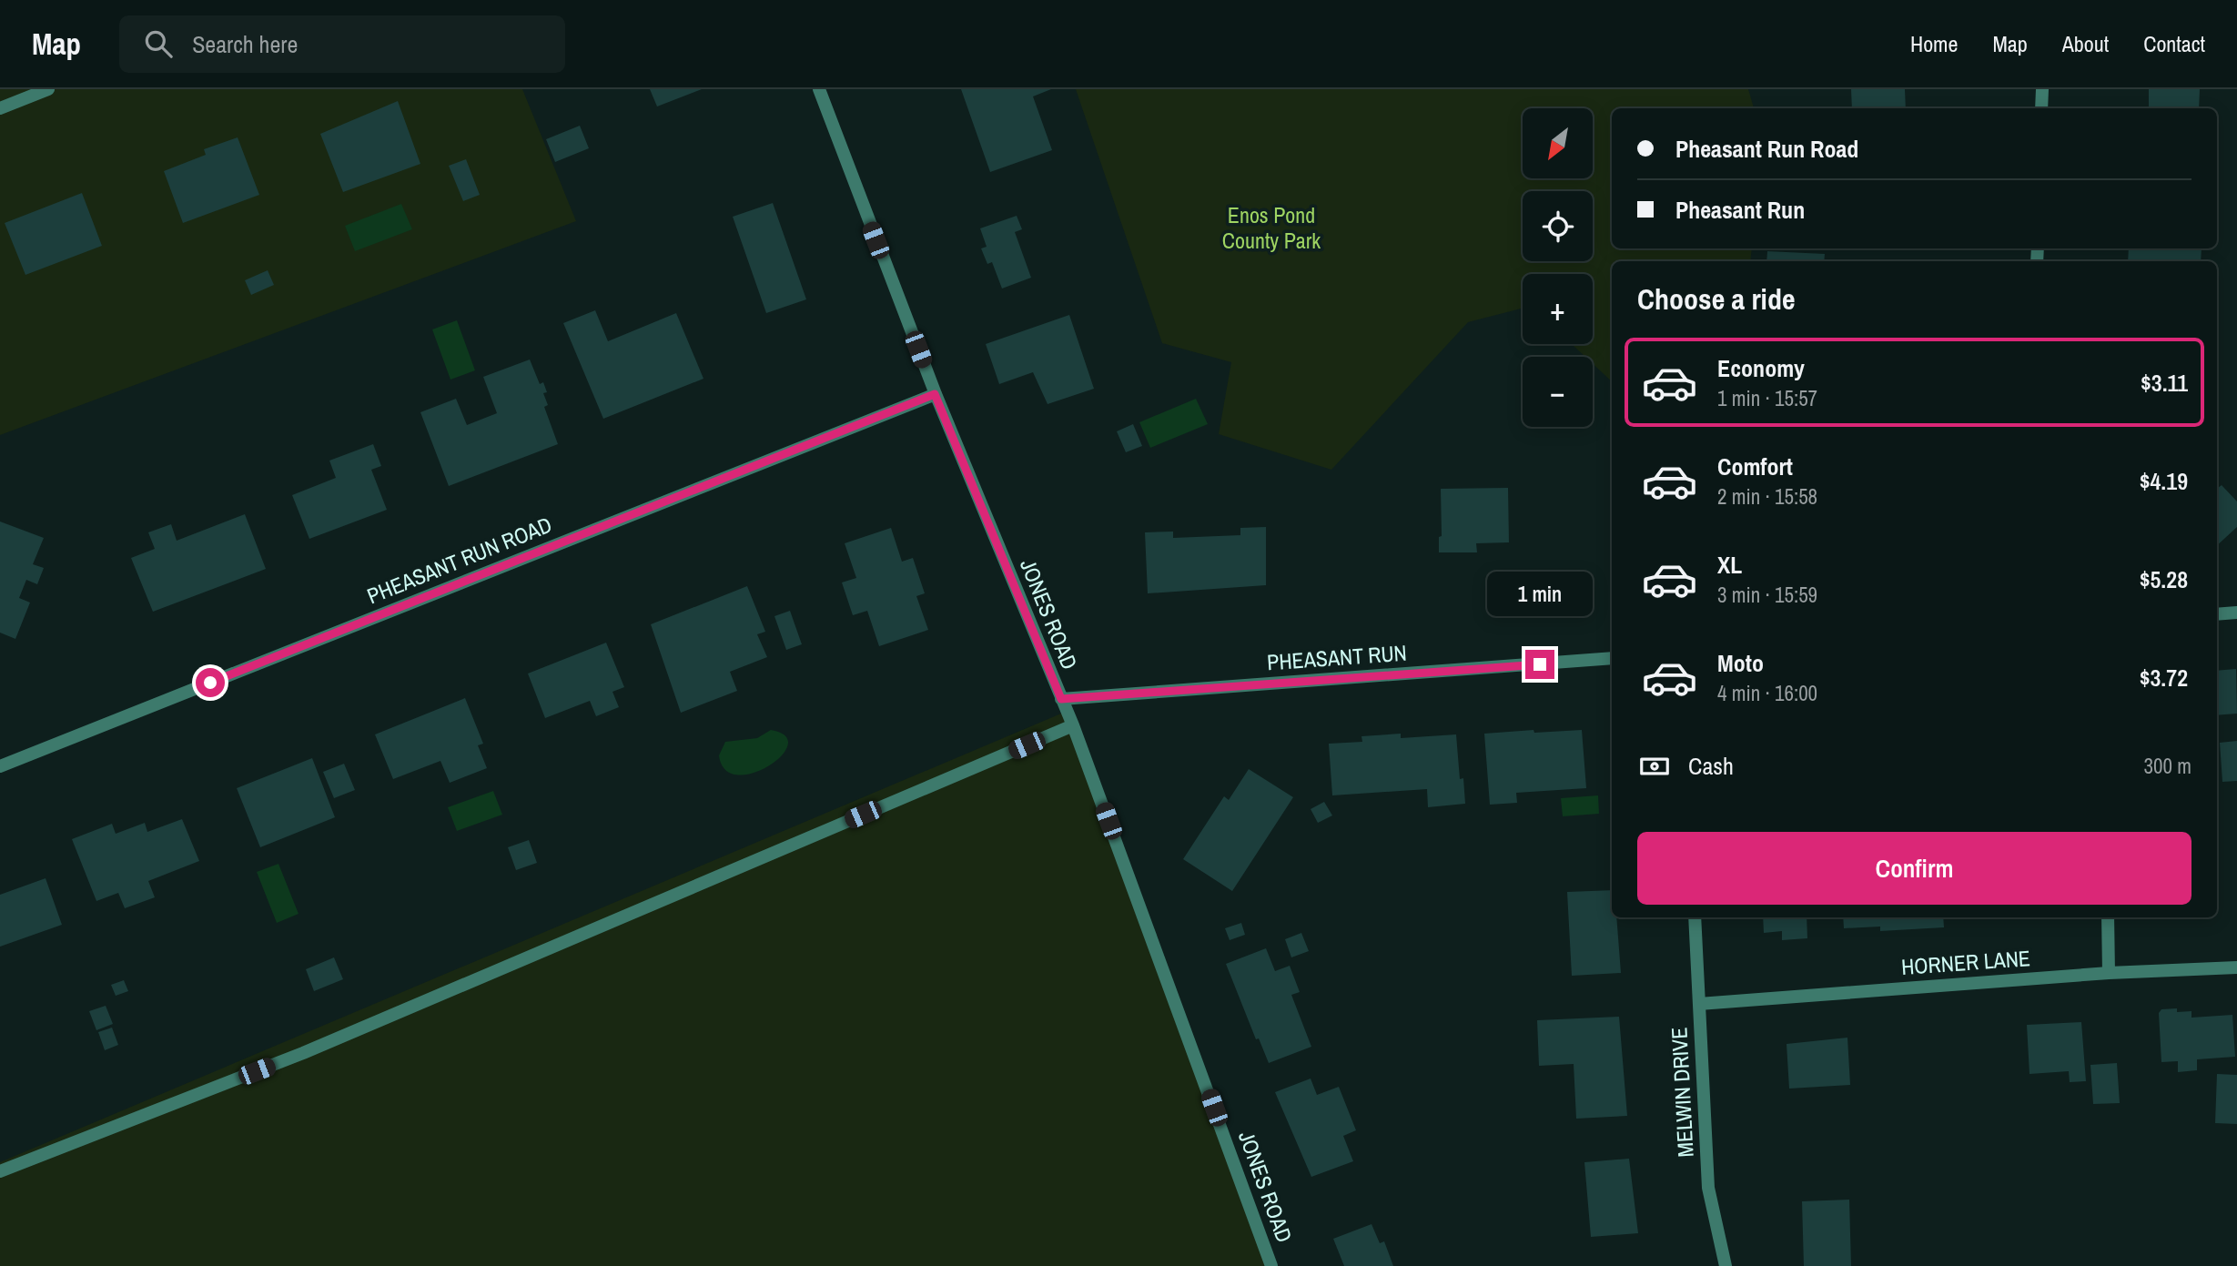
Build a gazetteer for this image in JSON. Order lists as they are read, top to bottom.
{
  "streets": {
    "street": [
      "PHEASANT RUN ROAD",
      "JONES ROAD",
      "PHEASANT RUN",
      "HORNER LANE",
      "MELWIN DRIVE"
    ]
  },
  "crossings": [
    ["PHEASANT RUN ROAD", "JONES ROAD"],
    ["JONES ROAD", "PHEASANT RUN"],
    ["HORNER LANE", "MELWIN DRIVE"]
  ],
  "parks": ["Enos Pond County Park"],
  "north": "bottom left",
  "page": {
    "header": "Map",
    "search": "Search here",
    "nav": [
      "Home",
      "Map",
      "About",
      "Contact"
    ],
    "map_buttons": ["+", "−"],
    "banner": ["Pheasant Run Road", "Pheasant Run"],
    "heading": "Choose a ride",
    "list": [
      {
        "name": "Economy",
        "note": "1 min · 15:57",
        "value": "$3.11"
      },
      {
        "name": "Comfort",
        "note": "2 min · 15:58",
        "value": "$4.19"
      },
      {
        "name": "XL",
        "note": "3 min · 15:59",
        "value": "$5.28"
      },
      {
        "name": "Moto",
        "note": "4 min · 16:00",
        "value": "$3.72"
      }
    ],
    "bubble": "1 min",
    "pay": ["Cash", "300 m"],
    "buttons": "Confirm"
  }
}
